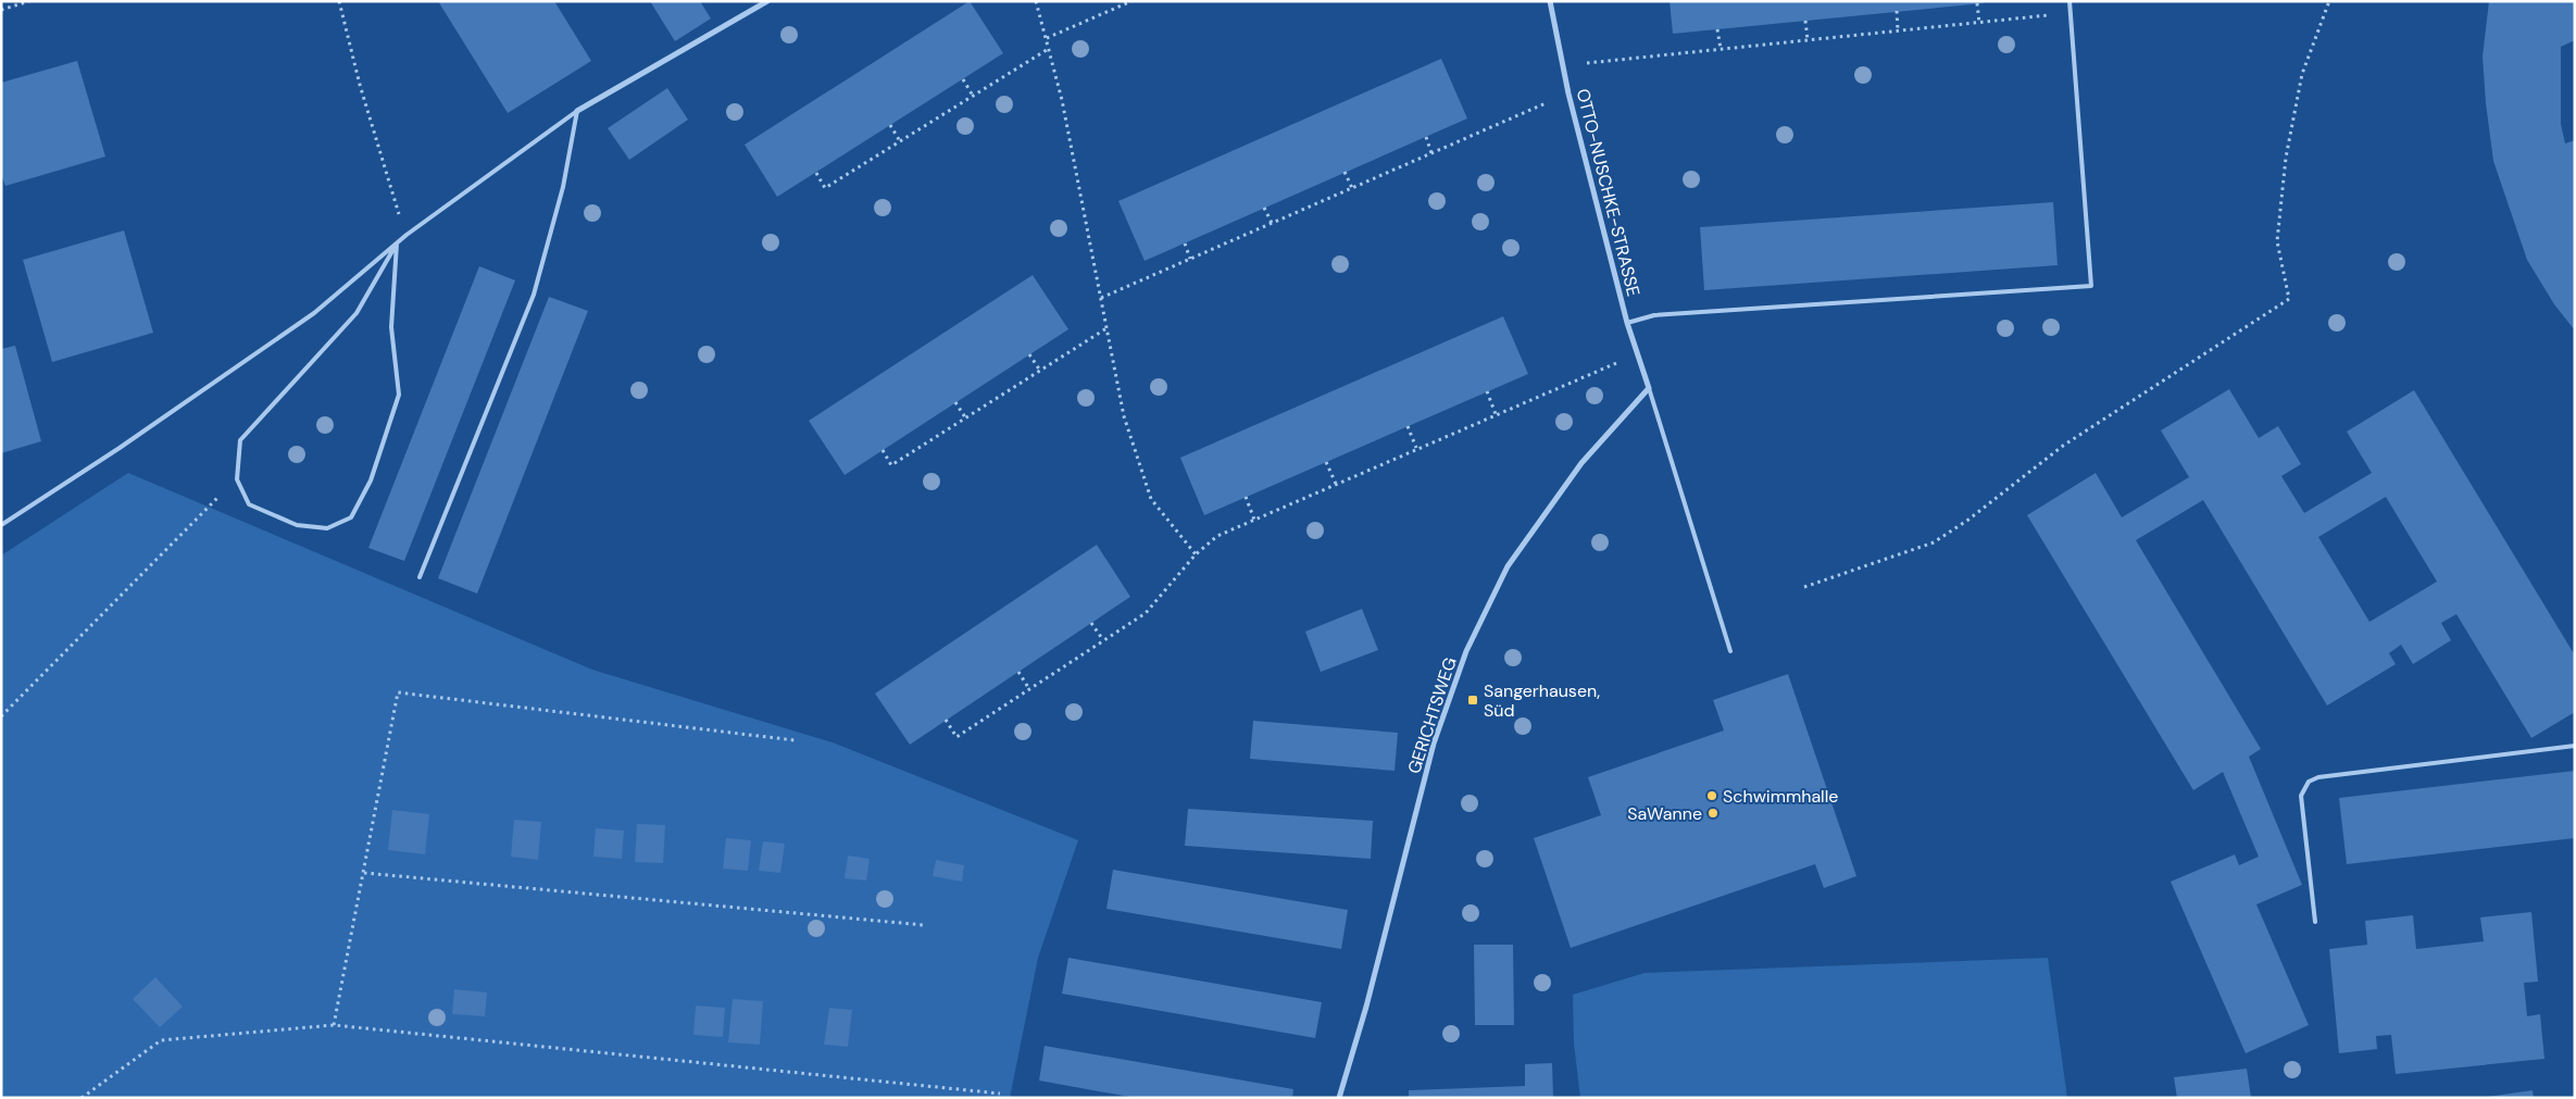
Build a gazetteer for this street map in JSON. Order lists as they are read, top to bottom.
{
  "streets": {
    "street": ["OTTO-NUSCHKE-STRASSE", "GERICHTSWEG"]
  },
  "crossings": [
    ["OTTO-NUSCHKE-STRASSE", "GERICHTSWEG"]
  ],
  "places": {
    "transit": ["Sangerhausen, Süd"],
    "other": ["Schwimmhalle", "SaWanne"]
  }
}
